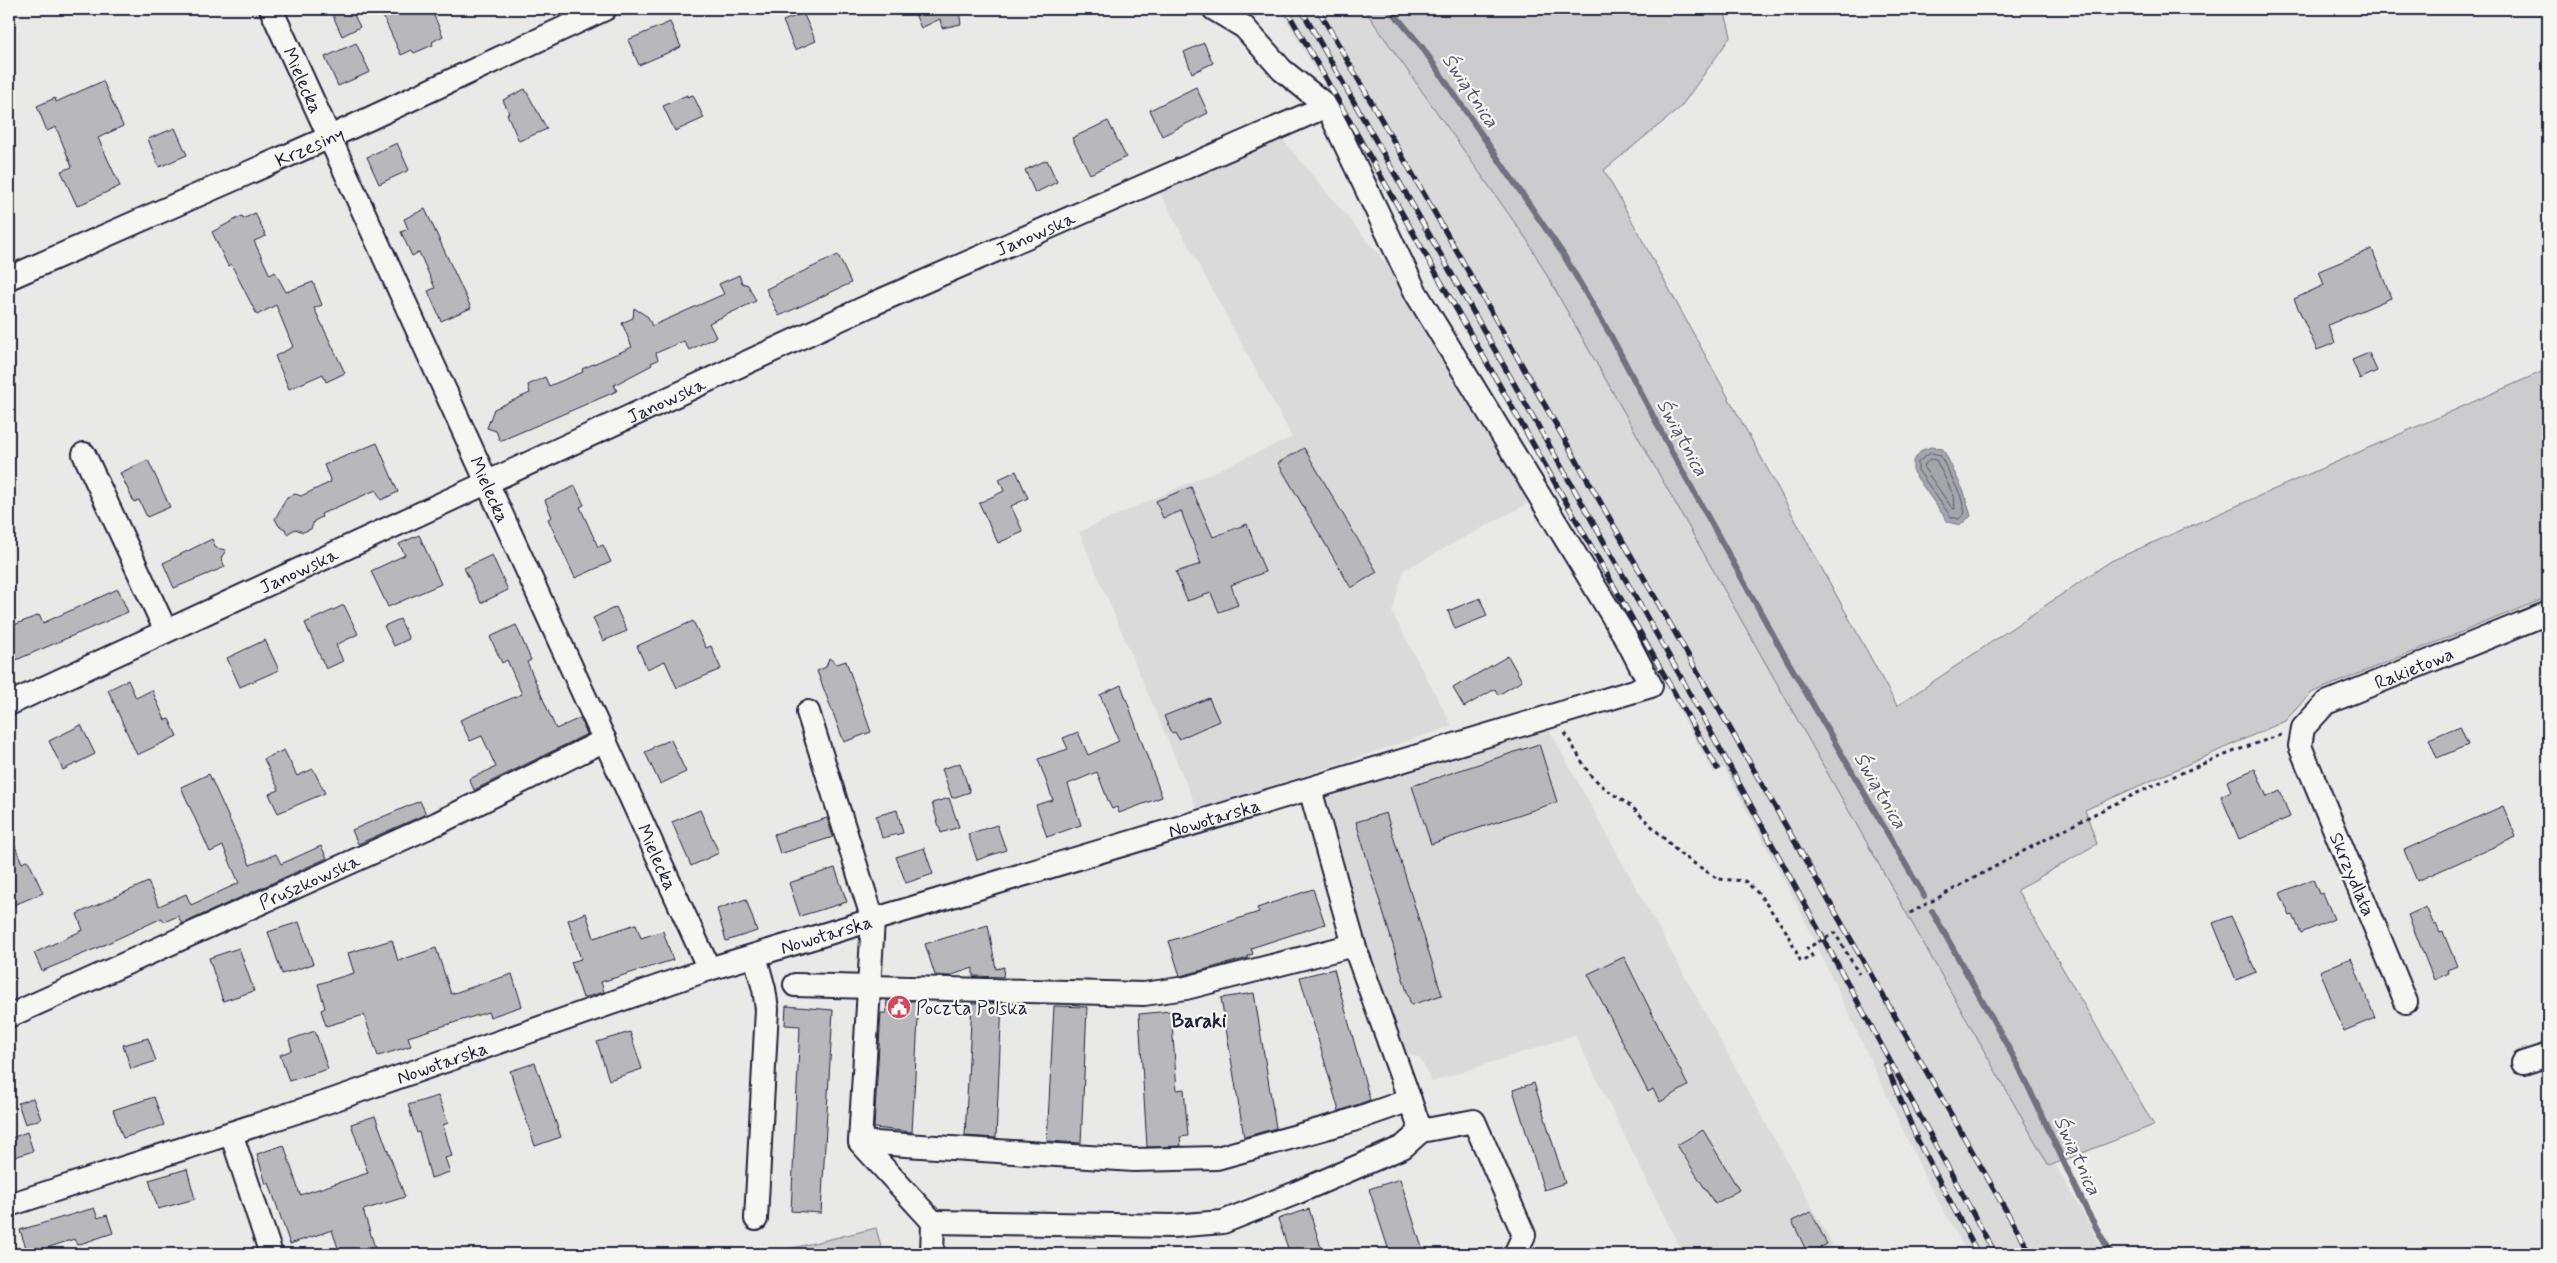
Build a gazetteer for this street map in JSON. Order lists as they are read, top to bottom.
{
  "streets": {
    "street": [
      "Mielecka",
      "Krzesiny",
      "Janowska",
      "Rakietowa",
      "Nowotarska",
      "Skrzydlata",
      "Pruszkowska"
    ]
  },
  "crossings": [
    ["Mielecka", "Krzesiny"],
    ["Mielecka", "Janowska"],
    ["Mielecka", "Nowotarska"],
    ["Mielecka", "Pruszkowska"],
    ["Janowska", "Nowotarska"],
    ["Rakietowa", "Skrzydlata"]
  ],
  "districts": ["Baraki"],
  "water": ["Świątnica"],
  "places": {
    "public building": ["Poczta Polska"]
  }
}
